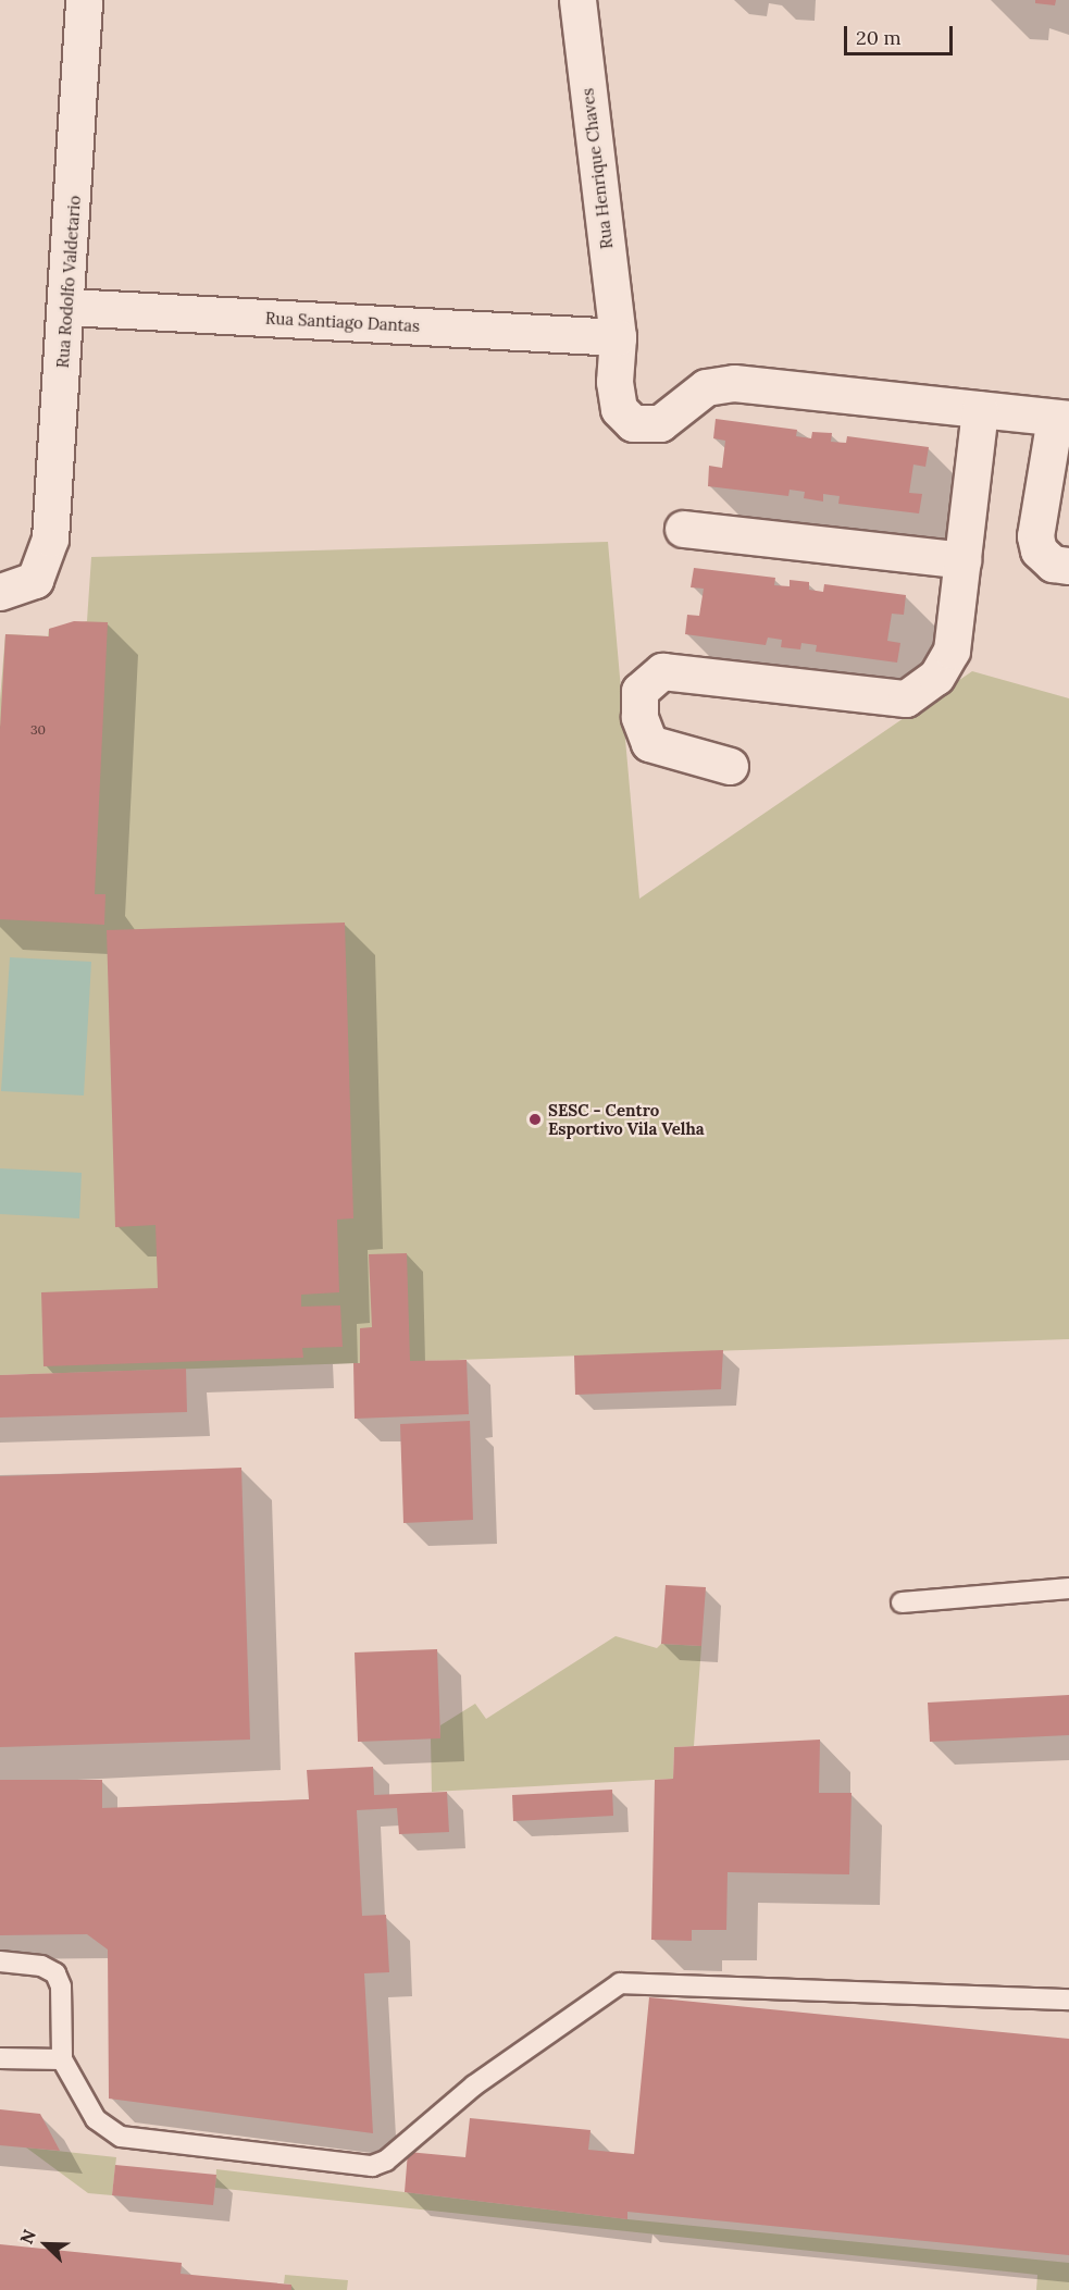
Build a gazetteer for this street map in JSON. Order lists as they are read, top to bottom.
{
  "streets": {
    "street": ["Rua Henrique Chaves", "Rua Rodolfo Valdetario", "Rua Santiago Dantas"]
  },
  "crossings": [
    ["Rua Henrique Chaves", "Rua Santiago Dantas"],
    ["Rua Rodolfo Valdetario", "Rua Santiago Dantas"]
  ],
  "places": ["SESC - Centro Esportivo Vila Velha"],
  "house_numbers": ["30"],
  "scale_bar": "20 m",
  "north": "top left"
}
